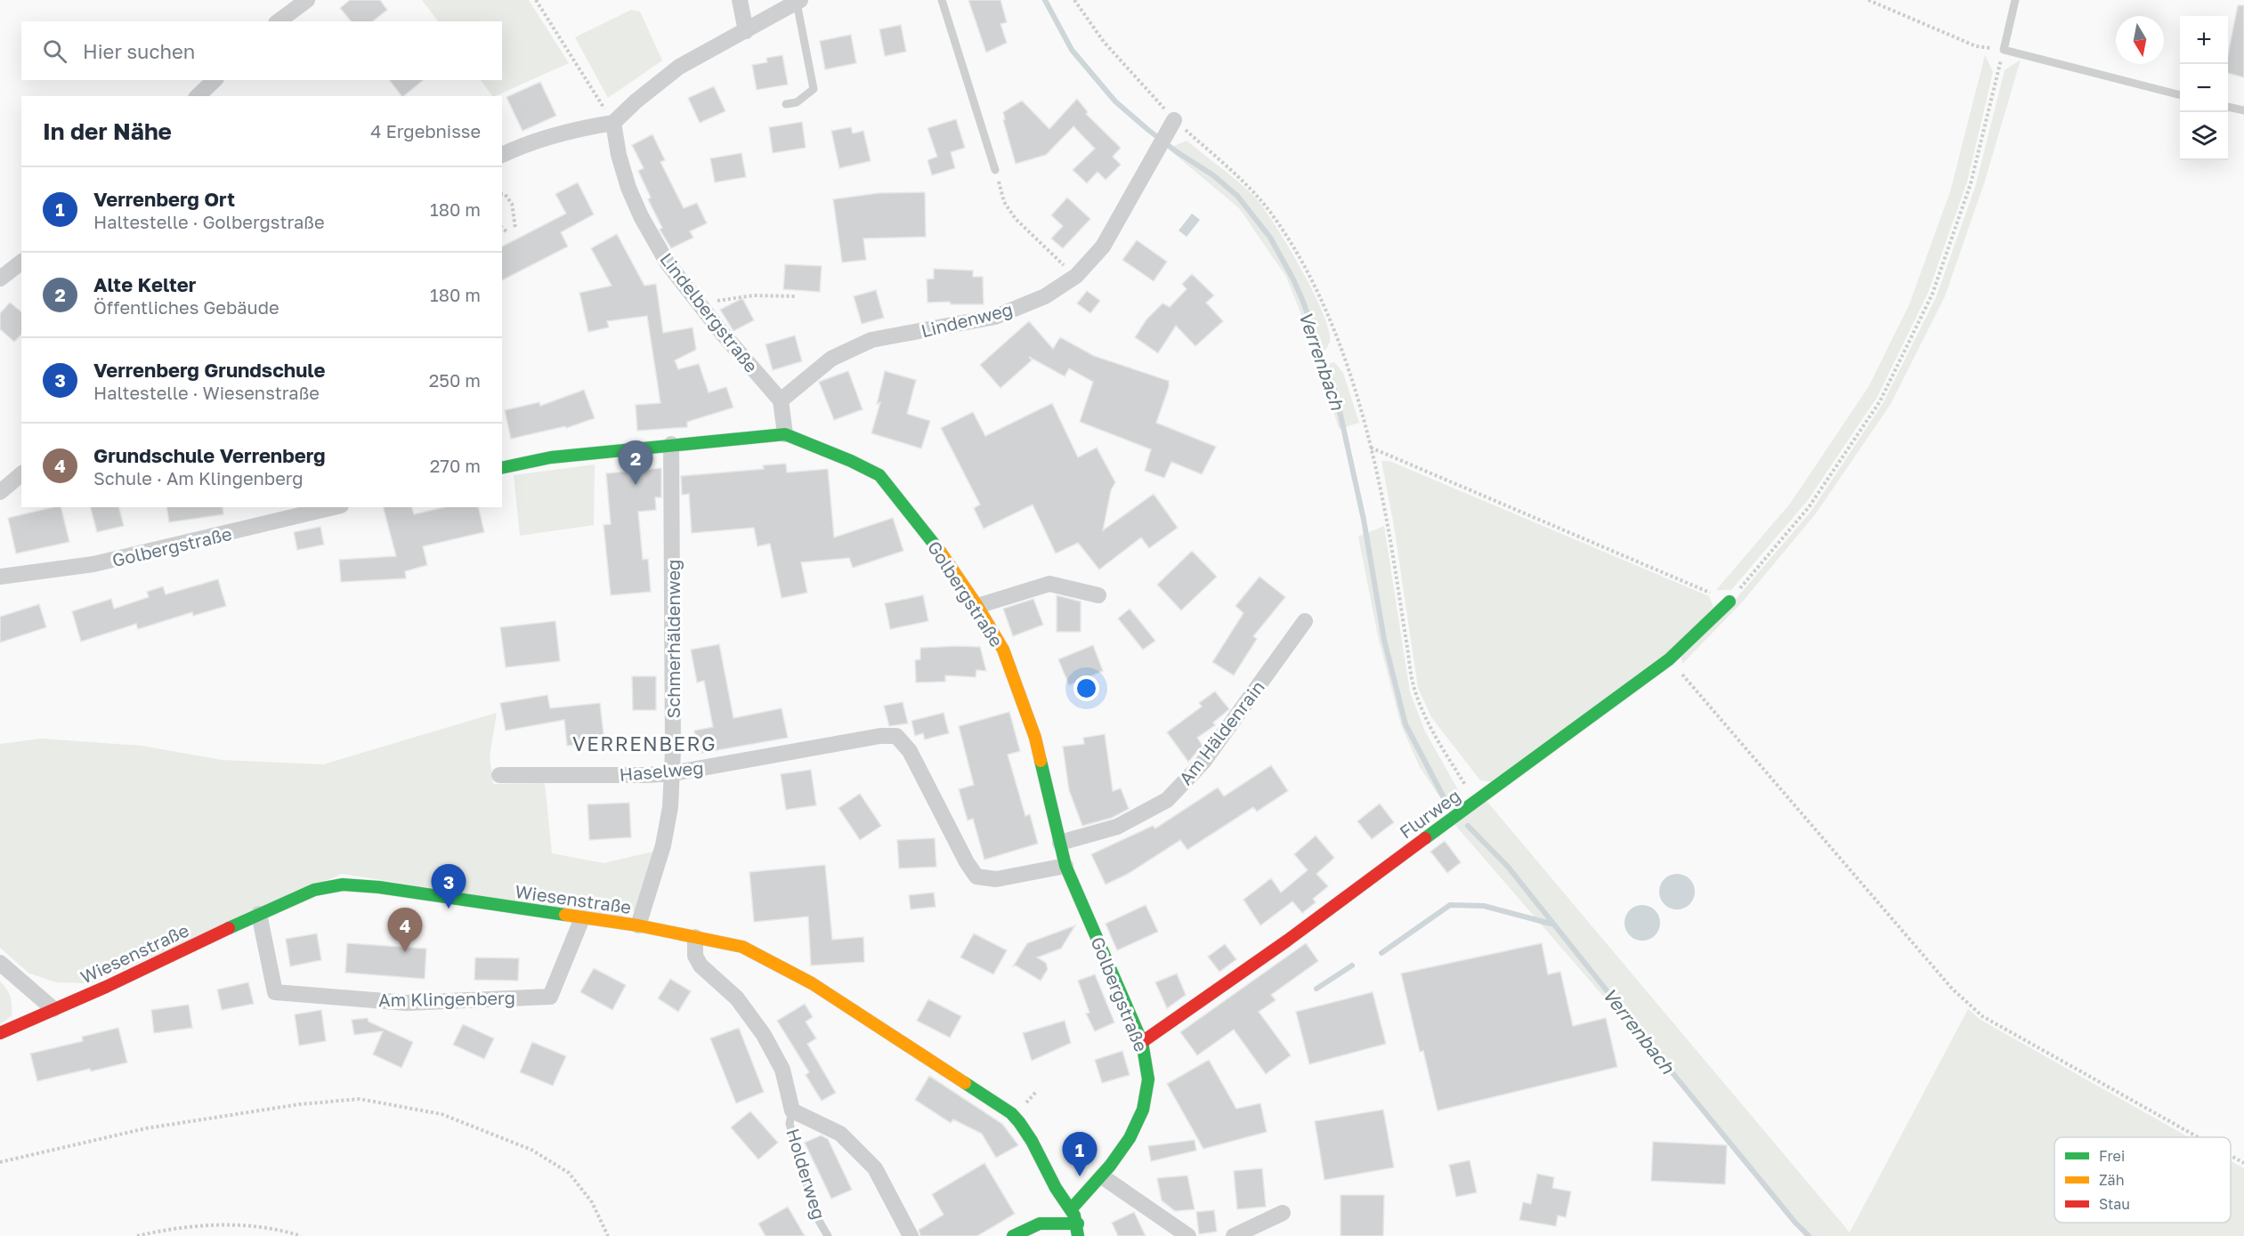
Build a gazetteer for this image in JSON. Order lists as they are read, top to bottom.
{
  "streets": {
    "street": [
      "Lindelbergstraße",
      "Lindenweg",
      "Golbergstraße",
      "Schmerhäldenweg",
      "Am Häldenrain",
      "Haselweg",
      "Flurweg",
      "Wiesenstraße",
      "Am Klingenberg",
      "Holderweg"
    ]
  },
  "crossings": [
    ["Lindelbergstraße", "Lindenweg"],
    ["Golbergstraße", "Schmerhäldenweg"],
    ["Golbergstraße", "Am Häldenrain"],
    ["Golbergstraße", "Haselweg"],
    ["Golbergstraße", "Flurweg"],
    ["Golbergstraße", "Wiesenstraße"],
    ["Schmerhäldenweg", "Haselweg"],
    ["Schmerhäldenweg", "Wiesenstraße"],
    ["Wiesenstraße", "Am Klingenberg"],
    ["Wiesenstraße", "Holderweg"]
  ],
  "districts": ["VERRENBERG"],
  "water": ["Verrenbach"],
  "legend": ["Frei", "Zäh", "Stau"],
  "north": "bottom",
  "page": {
    "map_buttons": ["+", "−"],
    "search": "Hier suchen",
    "heading": ["In der Nähe", "4 Ergebnisse"],
    "list": [
      {
        "mark": "1",
        "name": "Verrenberg Ort",
        "note": "Haltestelle · Golbergstraße",
        "value": "180 m"
      },
      {
        "mark": "2",
        "name": "Alte Kelter",
        "note": "Öffentliches Gebäude",
        "value": "180 m"
      },
      {
        "mark": "3",
        "name": "Verrenberg Grundschule",
        "note": "Haltestelle · Wiesenstraße",
        "value": "250 m"
      },
      {
        "mark": "4",
        "name": "Grundschule Verrenberg",
        "note": "Schule · Am Klingenberg",
        "value": "270 m"
      }
    ],
    "pins": [
      "2",
      "3",
      "4",
      "1"
    ]
  }
}
